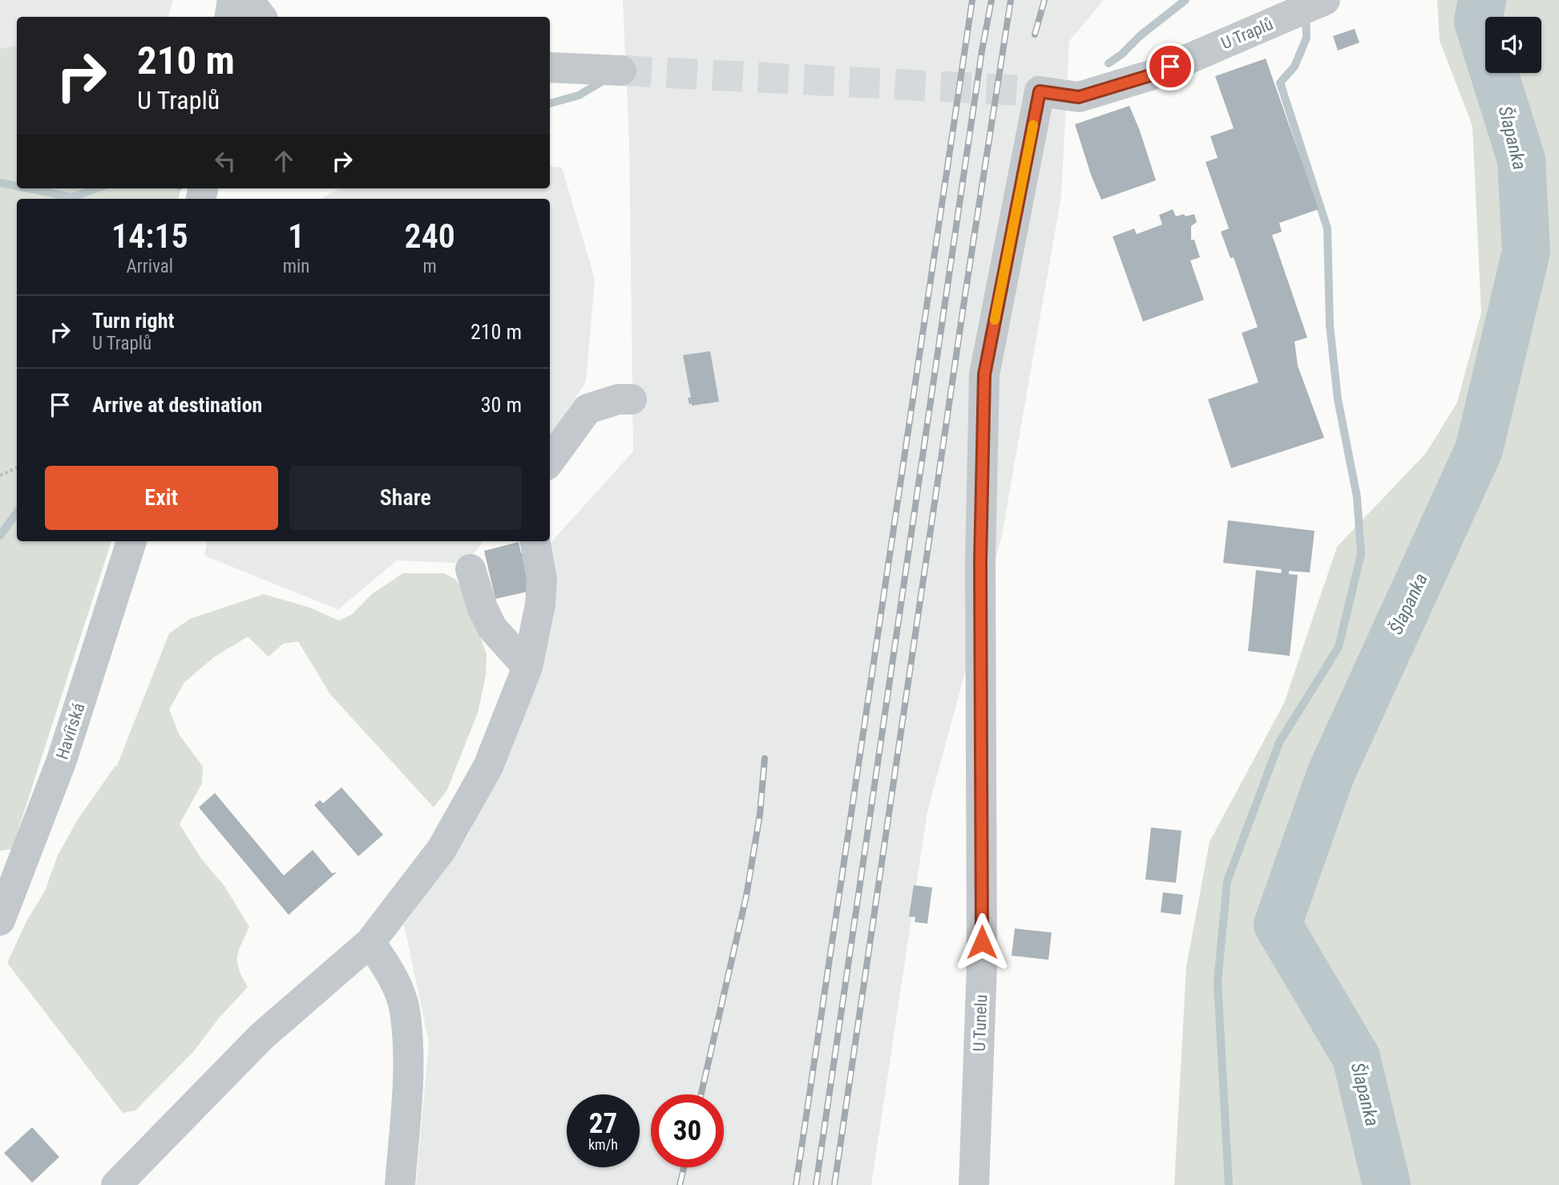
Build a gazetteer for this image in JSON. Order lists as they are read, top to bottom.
{
  "streets": {
    "street": ["U Traplů", "Havířská", "U Tunelu"]
  },
  "crossings": [
    ["U Traplů", "U Tunelu"]
  ],
  "water": ["Šlapanka"],
  "page": {
    "turn": ["210 m", "U Traplů"],
    "eta": [
      "14:15",
      "Arrival",
      "1",
      "min",
      "240",
      "m"
    ],
    "list": [
      {
        "name": "Turn right",
        "note": "U Traplů",
        "value": "210 m"
      },
      {
        "name": "Arrive at destination",
        "value": "30 m"
      }
    ],
    "buttons": ["Exit", "Share"],
    "speed": "27 km/h",
    "limit": "30"
  }
}
